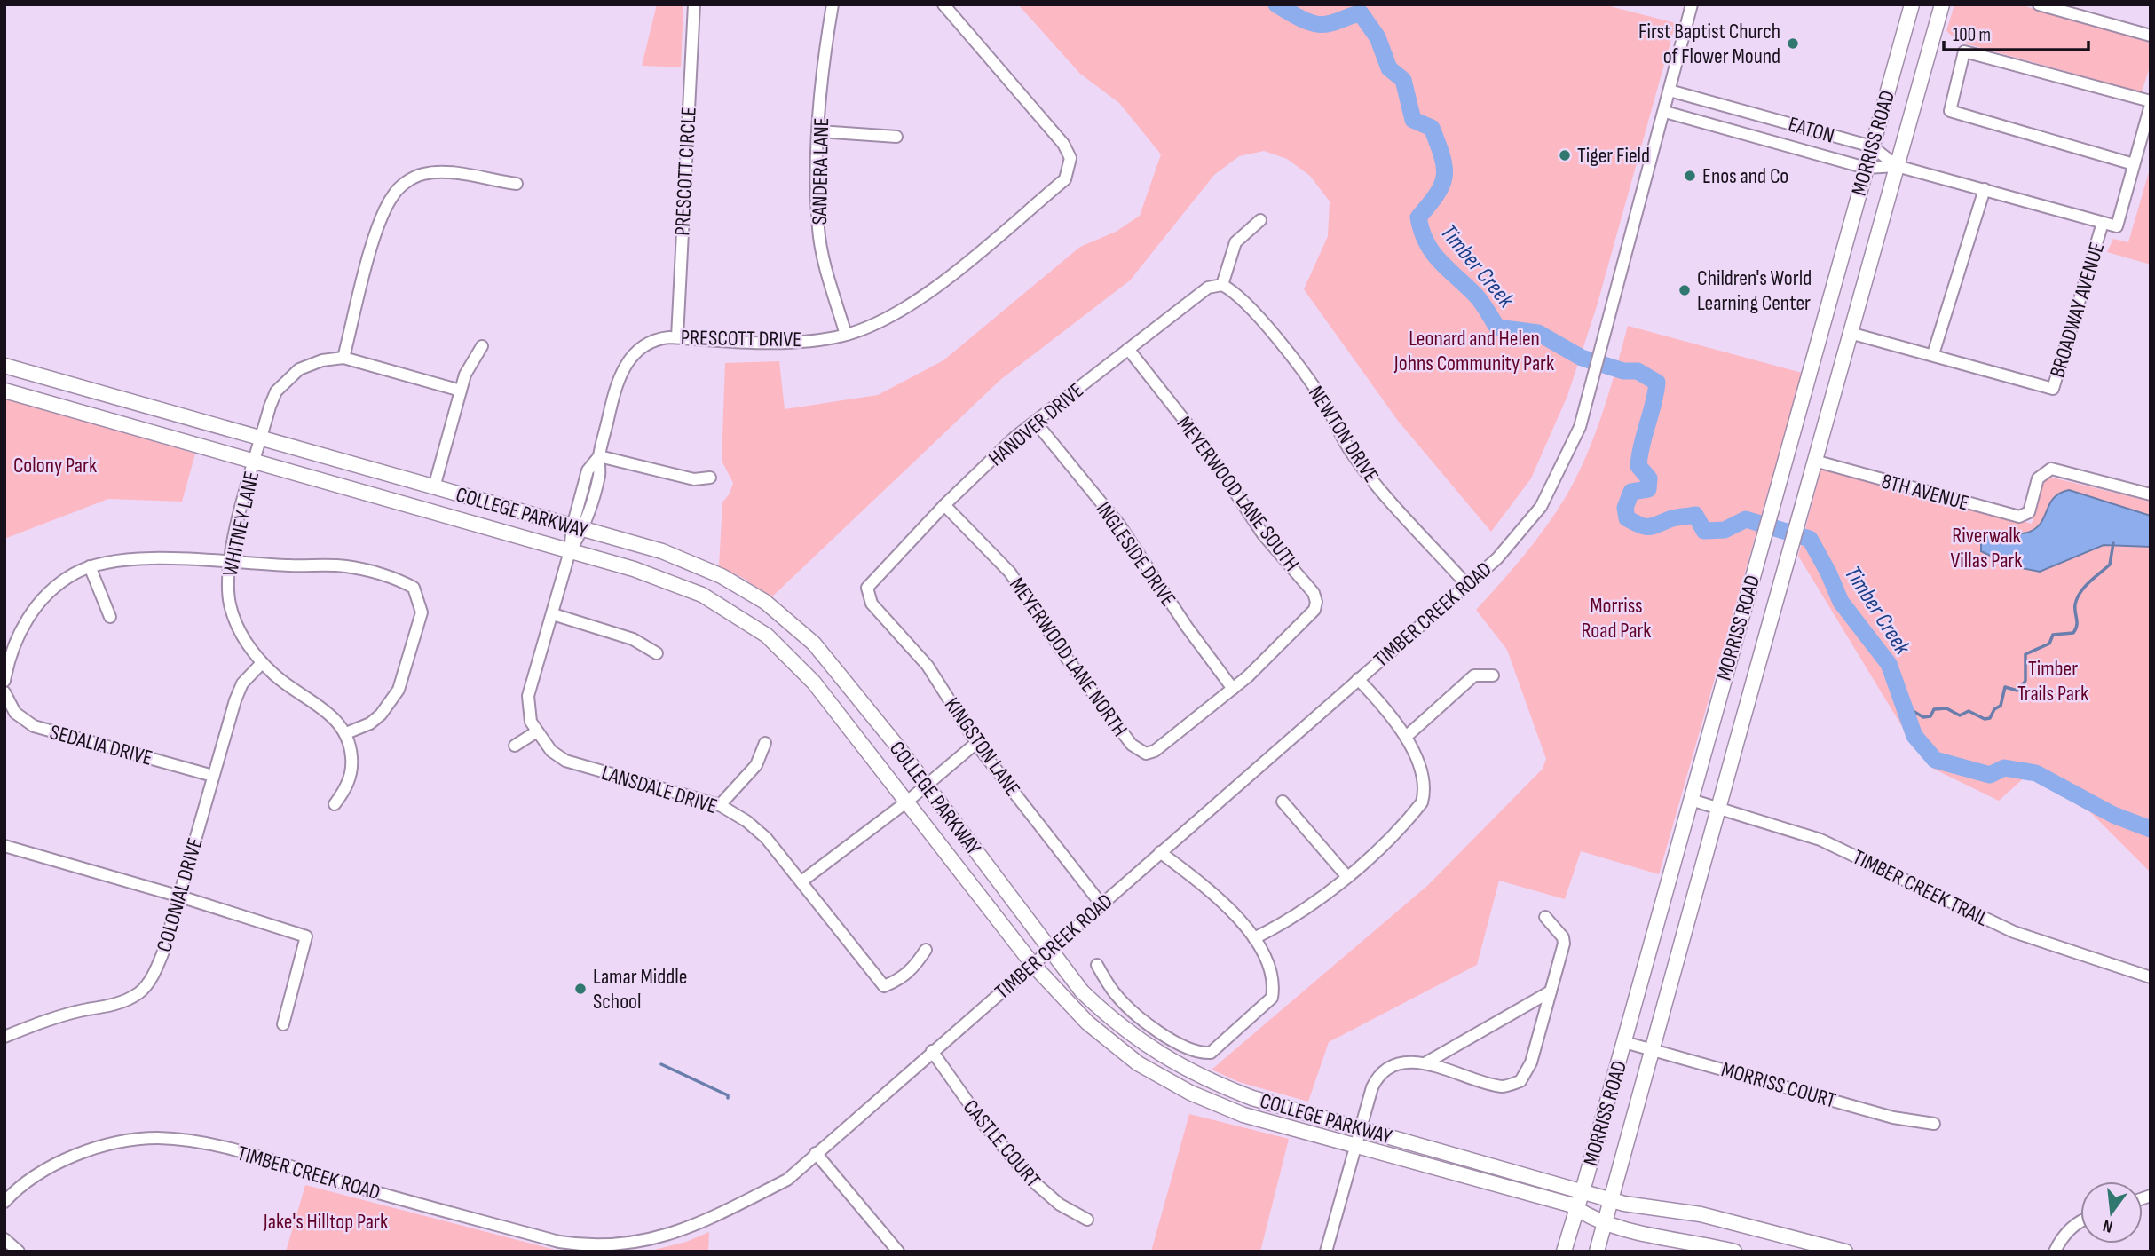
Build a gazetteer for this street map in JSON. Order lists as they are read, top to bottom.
{
  "streets": {
    "main road": ["MORRISS ROAD", "COLLEGE PARKWAY"],
    "street": [
      "EATON",
      "PRESCOTT CIRCLE",
      "SANDERA LANE",
      "BROADWAY AVENUE",
      "PRESCOTT DRIVE",
      "HANOVER DRIVE",
      "NEWTON DRIVE",
      "8TH AVENUE",
      "MEYERWOOD LANE SOUTH",
      "WHITNEY LANE",
      "INGLESIDE DRIVE",
      "TIMBER CREEK ROAD",
      "MEYERWOOD LANE NORTH",
      "SEDALIA DRIVE",
      "KINGSTON LANE",
      "LANSDALE DRIVE",
      "TIMBER CREEK TRAIL",
      "COLONIAL DRIVE",
      "MORRISS COURT",
      "CASTLE COURT"
    ]
  },
  "crossings": [
    ["EATON", "MORRISS ROAD"],
    ["EATON", "TIMBER CREEK ROAD"],
    ["MORRISS ROAD", "8TH AVENUE"],
    ["MORRISS ROAD", "COLLEGE PARKWAY"],
    ["MORRISS ROAD", "TIMBER CREEK TRAIL"],
    ["MORRISS ROAD", "MORRISS COURT"],
    ["PRESCOTT CIRCLE", "PRESCOTT DRIVE"],
    ["SANDERA LANE", "PRESCOTT DRIVE"],
    ["PRESCOTT DRIVE", "COLLEGE PARKWAY"],
    ["PRESCOTT DRIVE", "LANSDALE DRIVE"],
    ["HANOVER DRIVE", "NEWTON DRIVE"],
    ["HANOVER DRIVE", "MEYERWOOD LANE SOUTH"],
    ["HANOVER DRIVE", "INGLESIDE DRIVE"],
    ["HANOVER DRIVE", "MEYERWOOD LANE NORTH"],
    ["HANOVER DRIVE", "KINGSTON LANE"],
    ["NEWTON DRIVE", "TIMBER CREEK ROAD"],
    ["MEYERWOOD LANE SOUTH", "INGLESIDE DRIVE"],
    ["MEYERWOOD LANE SOUTH", "MEYERWOOD LANE NORTH"],
    ["COLLEGE PARKWAY", "WHITNEY LANE"],
    ["COLLEGE PARKWAY", "TIMBER CREEK ROAD"],
    ["COLLEGE PARKWAY", "LANSDALE DRIVE"],
    ["WHITNEY LANE", "COLONIAL DRIVE"],
    ["INGLESIDE DRIVE", "MEYERWOOD LANE NORTH"],
    ["TIMBER CREEK ROAD", "KINGSTON LANE"],
    ["TIMBER CREEK ROAD", "CASTLE COURT"],
    ["SEDALIA DRIVE", "COLONIAL DRIVE"]
  ],
  "water": ["Timber Creek"],
  "parks": [
    "Leonard and Helen Johns Community Park",
    "Colony Park",
    "Riverwalk Villas Park",
    "Morriss Road Park",
    "Timber Trails Park",
    "Jake's Hilltop Park"
  ],
  "places": [
    "First Baptist Church of Flower Mound",
    "Tiger Field",
    "Enos and Co",
    "Children's World Learning Center",
    "Lamar Middle School"
  ],
  "scale_bar": "100 m",
  "north": "bottom"
}
